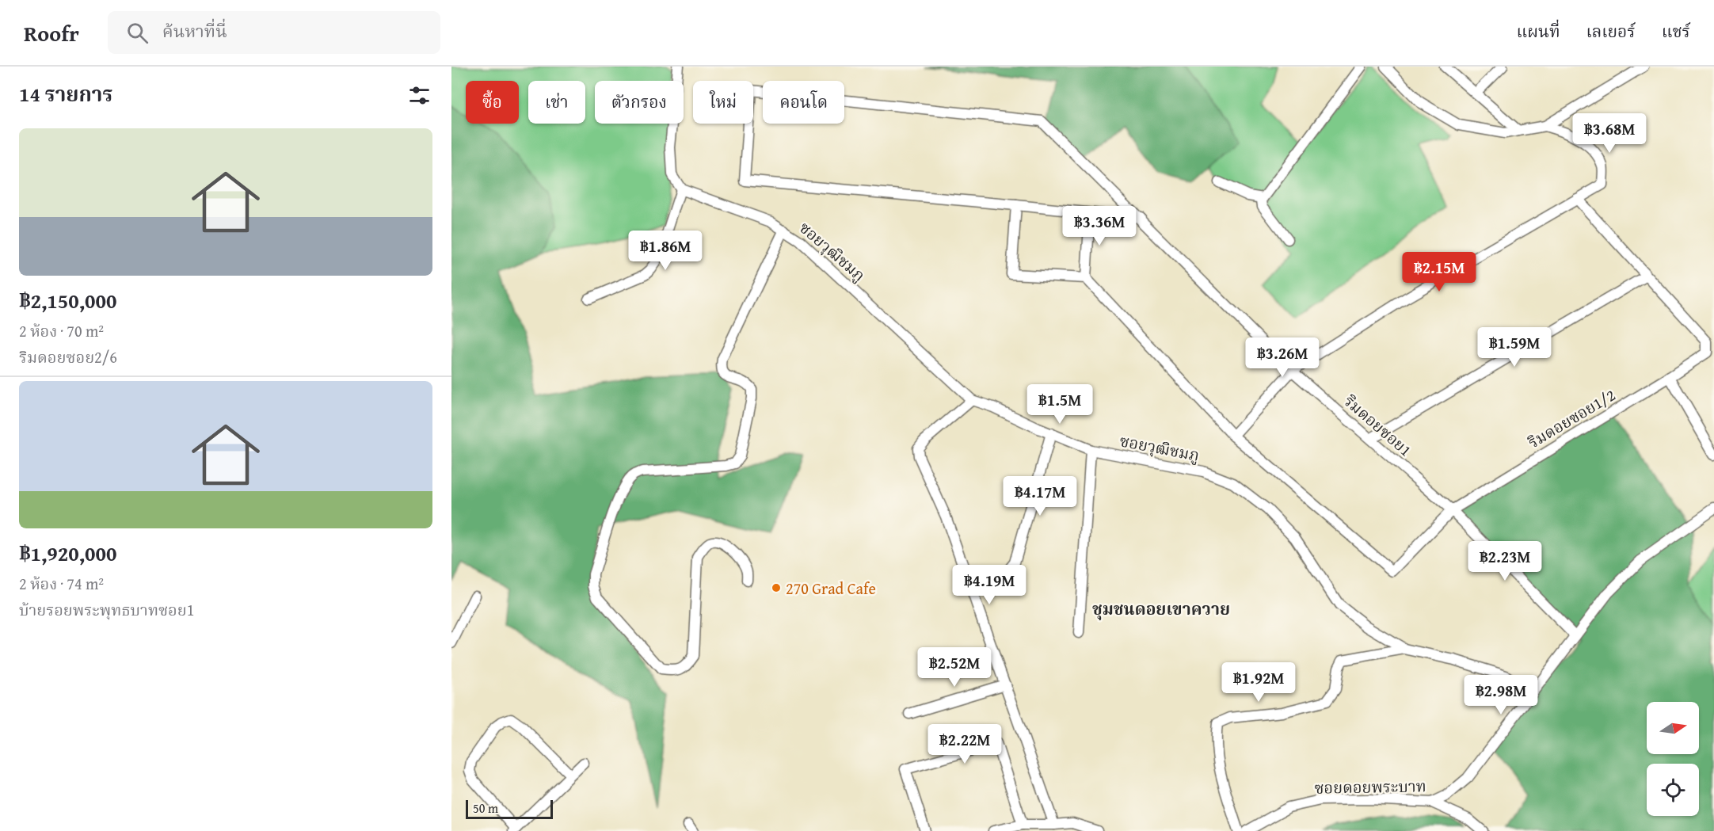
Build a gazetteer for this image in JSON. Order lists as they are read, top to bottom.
{
  "streets": {
    "street": [
      "ซอยวุฒิชมภู",
      "ริมดอยซอย1/2",
      "ริมดอยซอย1",
      "ซอยดอยพระบาท"
    ]
  },
  "crossings": [
    ["ซอยวุฒิชมภู", "ซอยดอยพระบาท"],
    ["ริมดอยซอย1/2", "ริมดอยซอย1"],
    ["ริมดอยซอย1", "ซอยดอยพระบาท"]
  ],
  "districts": ["ชุมชนดอยเขาควาย"],
  "places": ["270 Grad Cafe"],
  "scale_bar": "50 m",
  "north": "right",
  "page": {
    "header": "Roofr",
    "search": "ค้นหาที่นี่",
    "nav": ["แผนที่", "เลเยอร์", "แชร์"],
    "heading": "14 รายการ",
    "chip": [
      "ซื้อ",
      "เช่า",
      "ตัวกรอง",
      "ใหม่",
      "คอนโด"
    ],
    "price": [
      "฿3.68M",
      "฿3.36M",
      "฿1.86M",
      "฿2.15M",
      "฿1.59M",
      "฿3.26M",
      "฿1.5M",
      "฿4.17M",
      "฿2.23M",
      "฿4.19M",
      "฿2.52M",
      "฿1.92M",
      "฿2.98M",
      "฿2.22M"
    ],
    "list": [
      {
        "name": "฿2,150,000",
        "note": "2 ห้อง · 70 m² · ริมดอยซอย2/6"
      },
      {
        "name": "฿1,920,000",
        "note": "2 ห้อง · 74 m² · บ้ายรอยพระพุทธบาทซอย1"
      }
    ],
    "scale": "50 m"
  }
}
